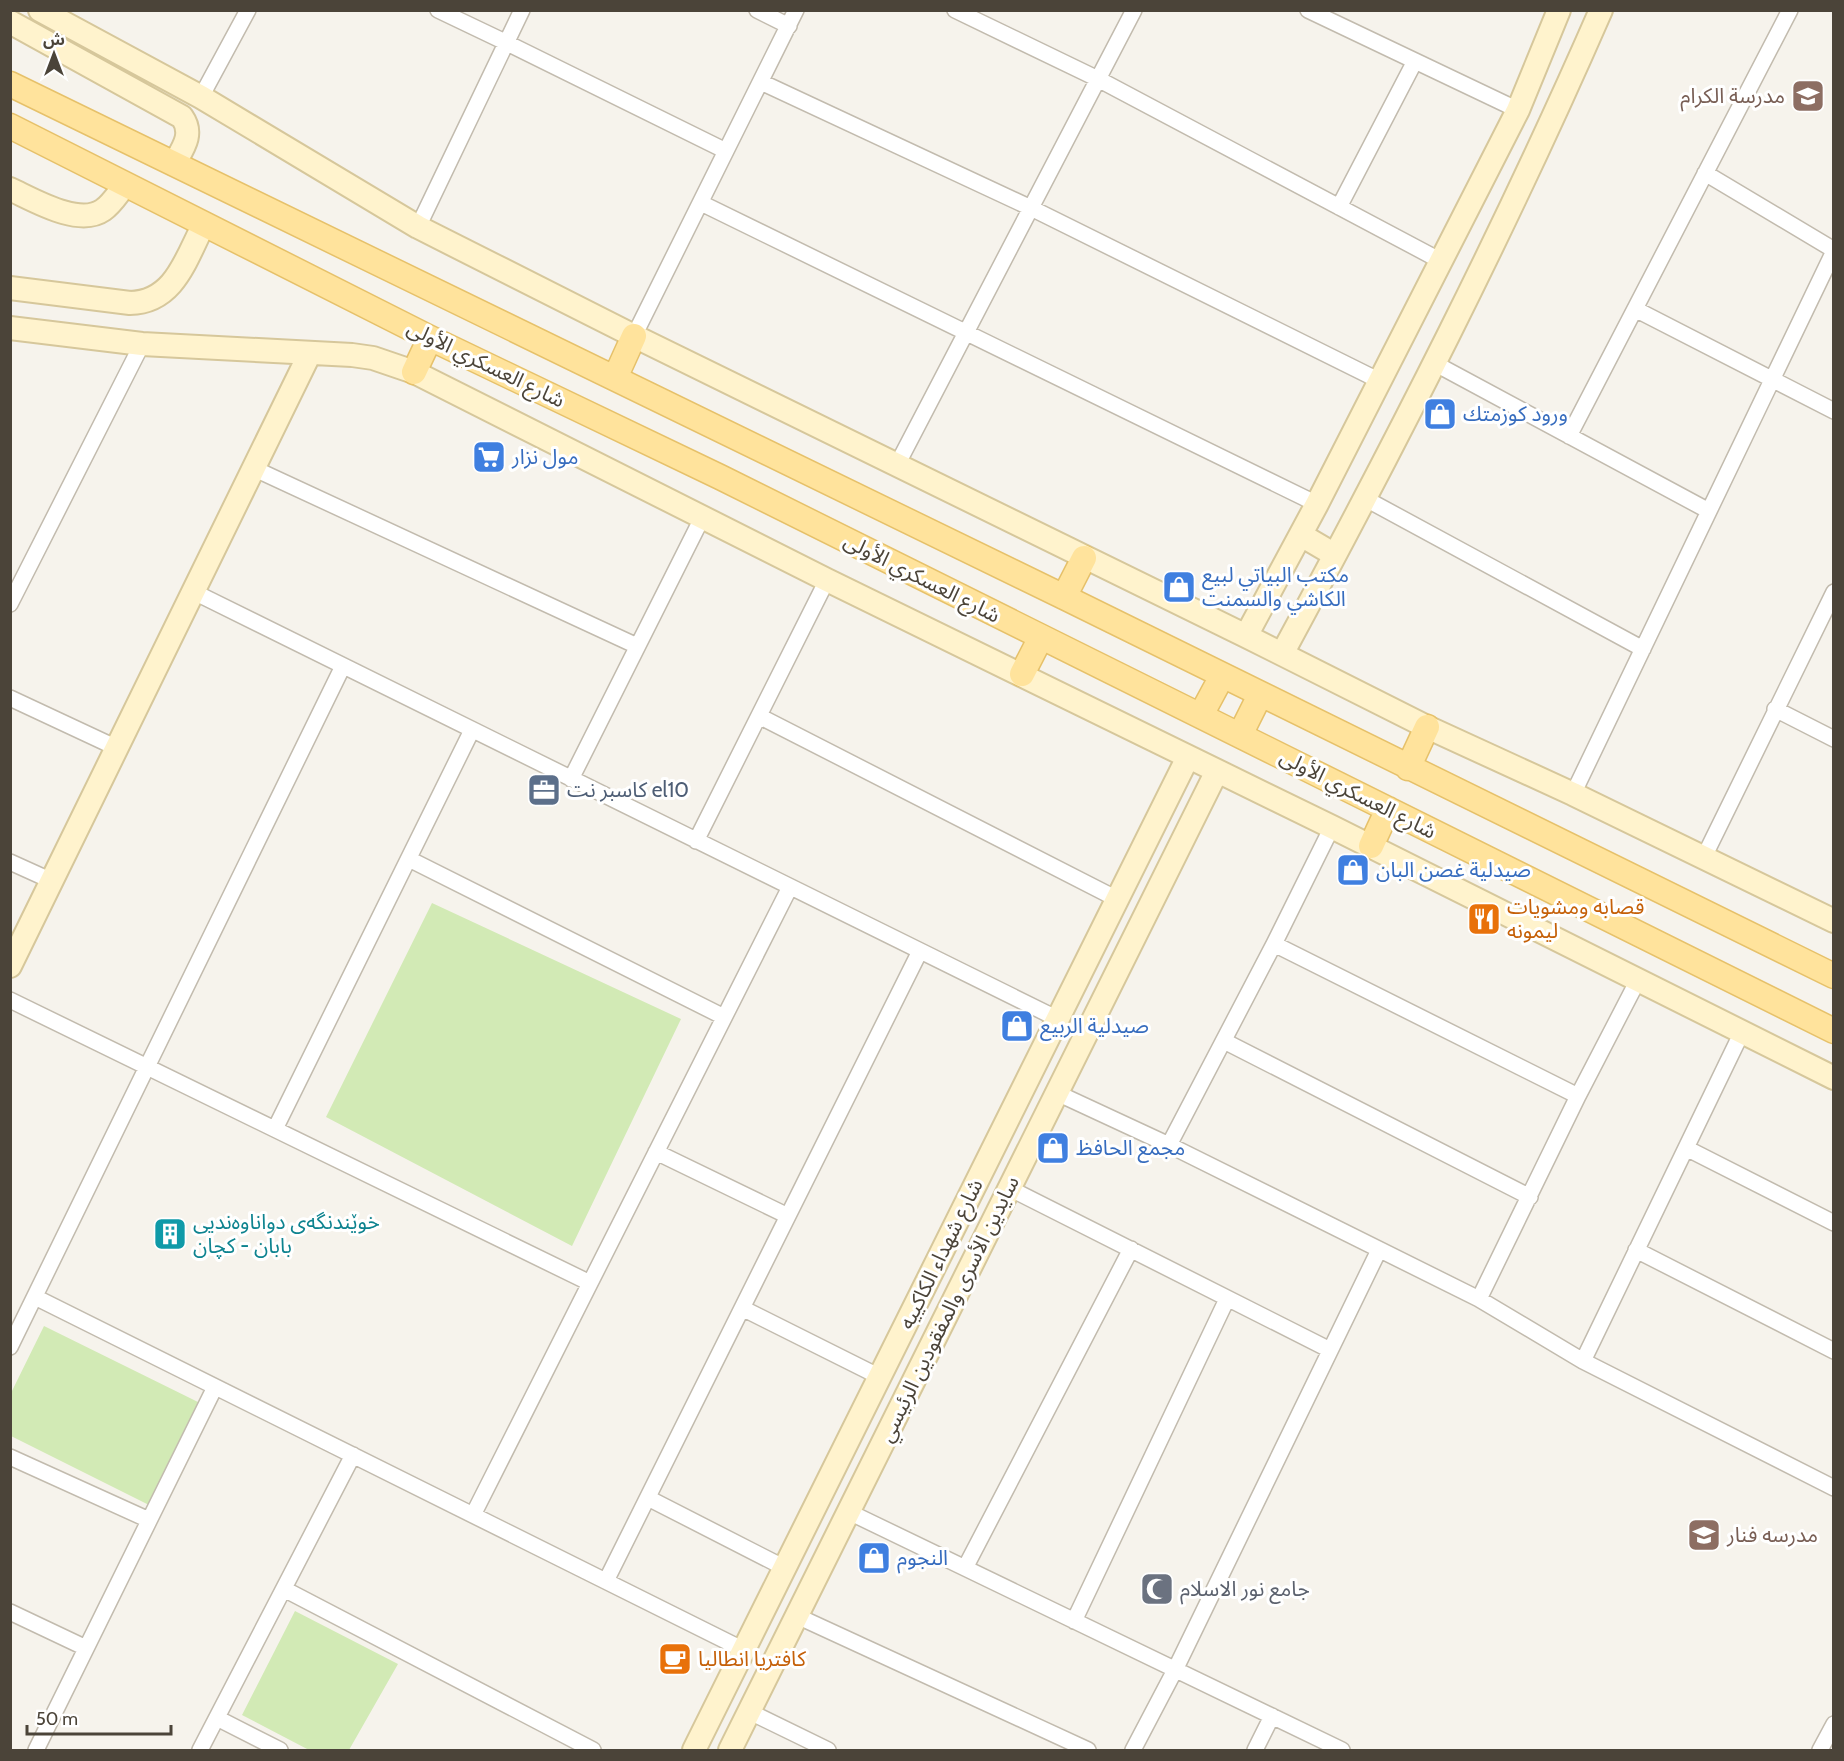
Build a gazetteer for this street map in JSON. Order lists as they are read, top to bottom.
{
  "streets": {
    "main road": ["شارع العسكري الأولى"],
    "street": ["شارع شهداء الكاكييه", "سايدين الأسرى والمفقودين الرئيسي"]
  },
  "places": {
    "school or university": ["مدرسة الكرام", "مدرسه فنار"],
    "shop": [
      "ورود كوزمتك",
      "مكتب البياتي لبيع الكاشي والسمنت",
      "صيدلية غصن البان",
      "صيدلية الربيع",
      "مجمع الحافظ",
      "النجوم"
    ],
    "supermarket": ["مول نزار"],
    "office": ["كاسبر نت el10"],
    "restaurant": ["قصابه ومشويات ليمونه"],
    "building": ["خوێندنگەی دواناوەندیی بابان - کچان"],
    "mosque": ["جامع نور الاسلام"],
    "cafe": ["كافتريا انطاليا"]
  },
  "scale_bar": "50 m",
  "north": "top"
}
